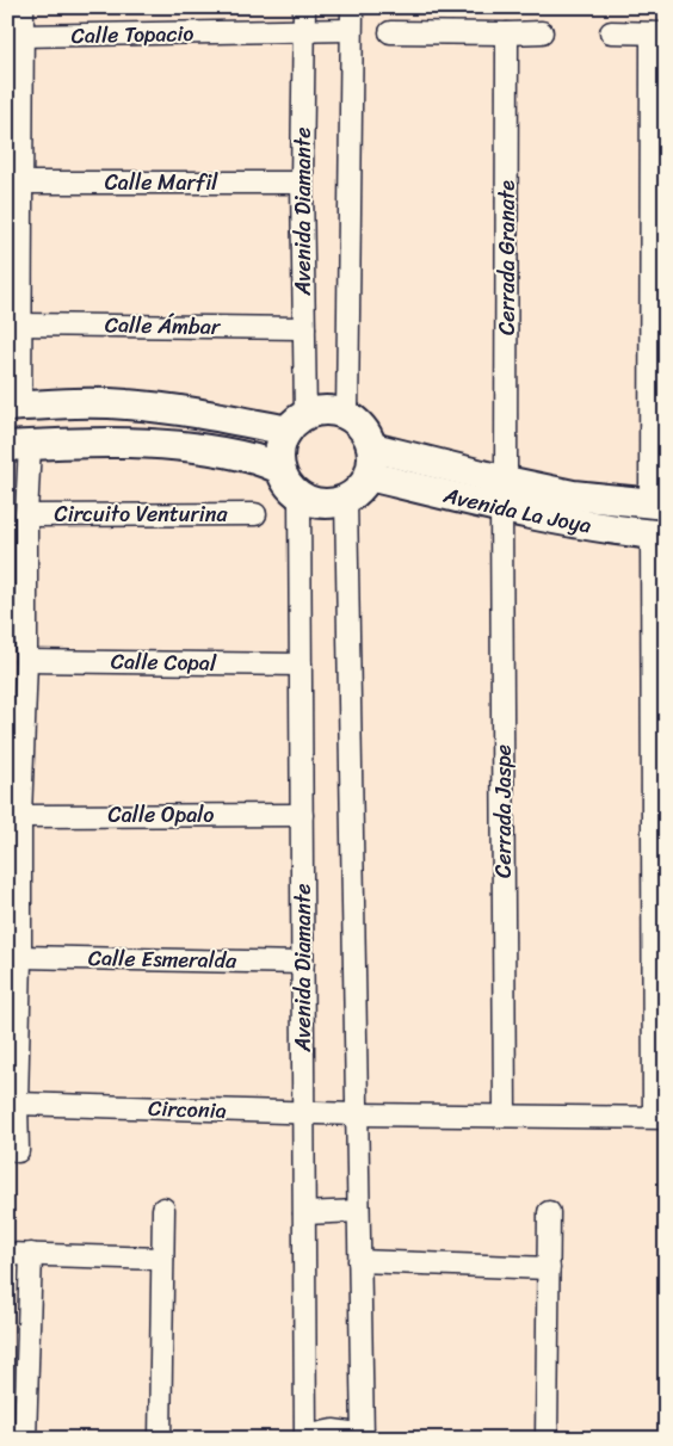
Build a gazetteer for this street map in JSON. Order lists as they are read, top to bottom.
{
  "streets": {
    "street": [
      "Calle Topacio",
      "Calle Marfil",
      "Avenida Diamante",
      "Cerrada Granate",
      "Calle Ámbar",
      "Avenida La Joya",
      "Circuito Venturina",
      "Calle Copal",
      "Cerrada Jaspe",
      "Calle Opalo",
      "Calle Esmeralda",
      "Circonia"
    ]
  },
  "crossings": [
    ["Calle Topacio", "Avenida Diamante"],
    ["Calle Marfil", "Avenida Diamante"],
    ["Avenida Diamante", "Calle Ámbar"],
    ["Avenida Diamante", "Avenida La Joya"],
    ["Avenida Diamante", "Calle Copal"],
    ["Avenida Diamante", "Calle Opalo"],
    ["Avenida Diamante", "Calle Esmeralda"],
    ["Avenida Diamante", "Circonia"],
    ["Cerrada Granate", "Avenida La Joya"],
    ["Cerrada Granate", "Cerrada Jaspe"],
    ["Avenida La Joya", "Cerrada Jaspe"]
  ]
}
